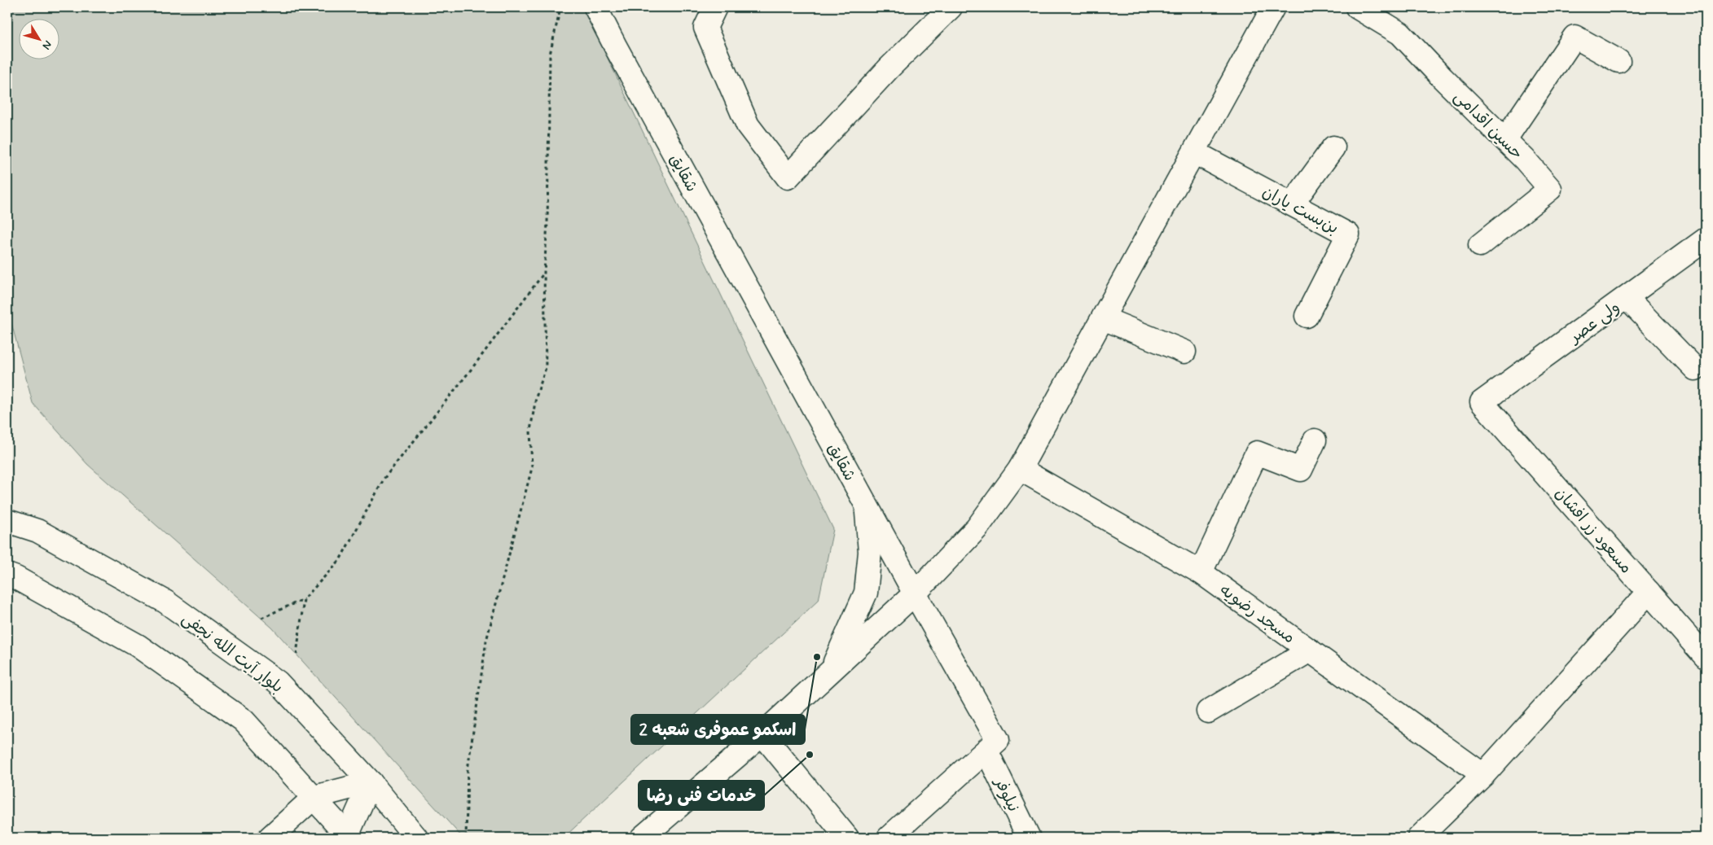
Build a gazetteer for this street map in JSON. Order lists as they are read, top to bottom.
{
  "streets": {
    "street": [
      "حسین اقدامی",
      "شقایق",
      "بن‌بست یاران",
      "ولی عصر",
      "مسعود زر افشان",
      "مسجد رضویه",
      "بلوار آیت الله نجفی",
      "نیلوفر"
    ]
  },
  "crossings": [
    ["شقایق", "نیلوفر"],
    ["ولی عصر", "مسعود زر افشان"]
  ],
  "places": ["اسکمو عموفری شعبه 2", "خدمات فنی رضا"],
  "north": "bottom right"
}
